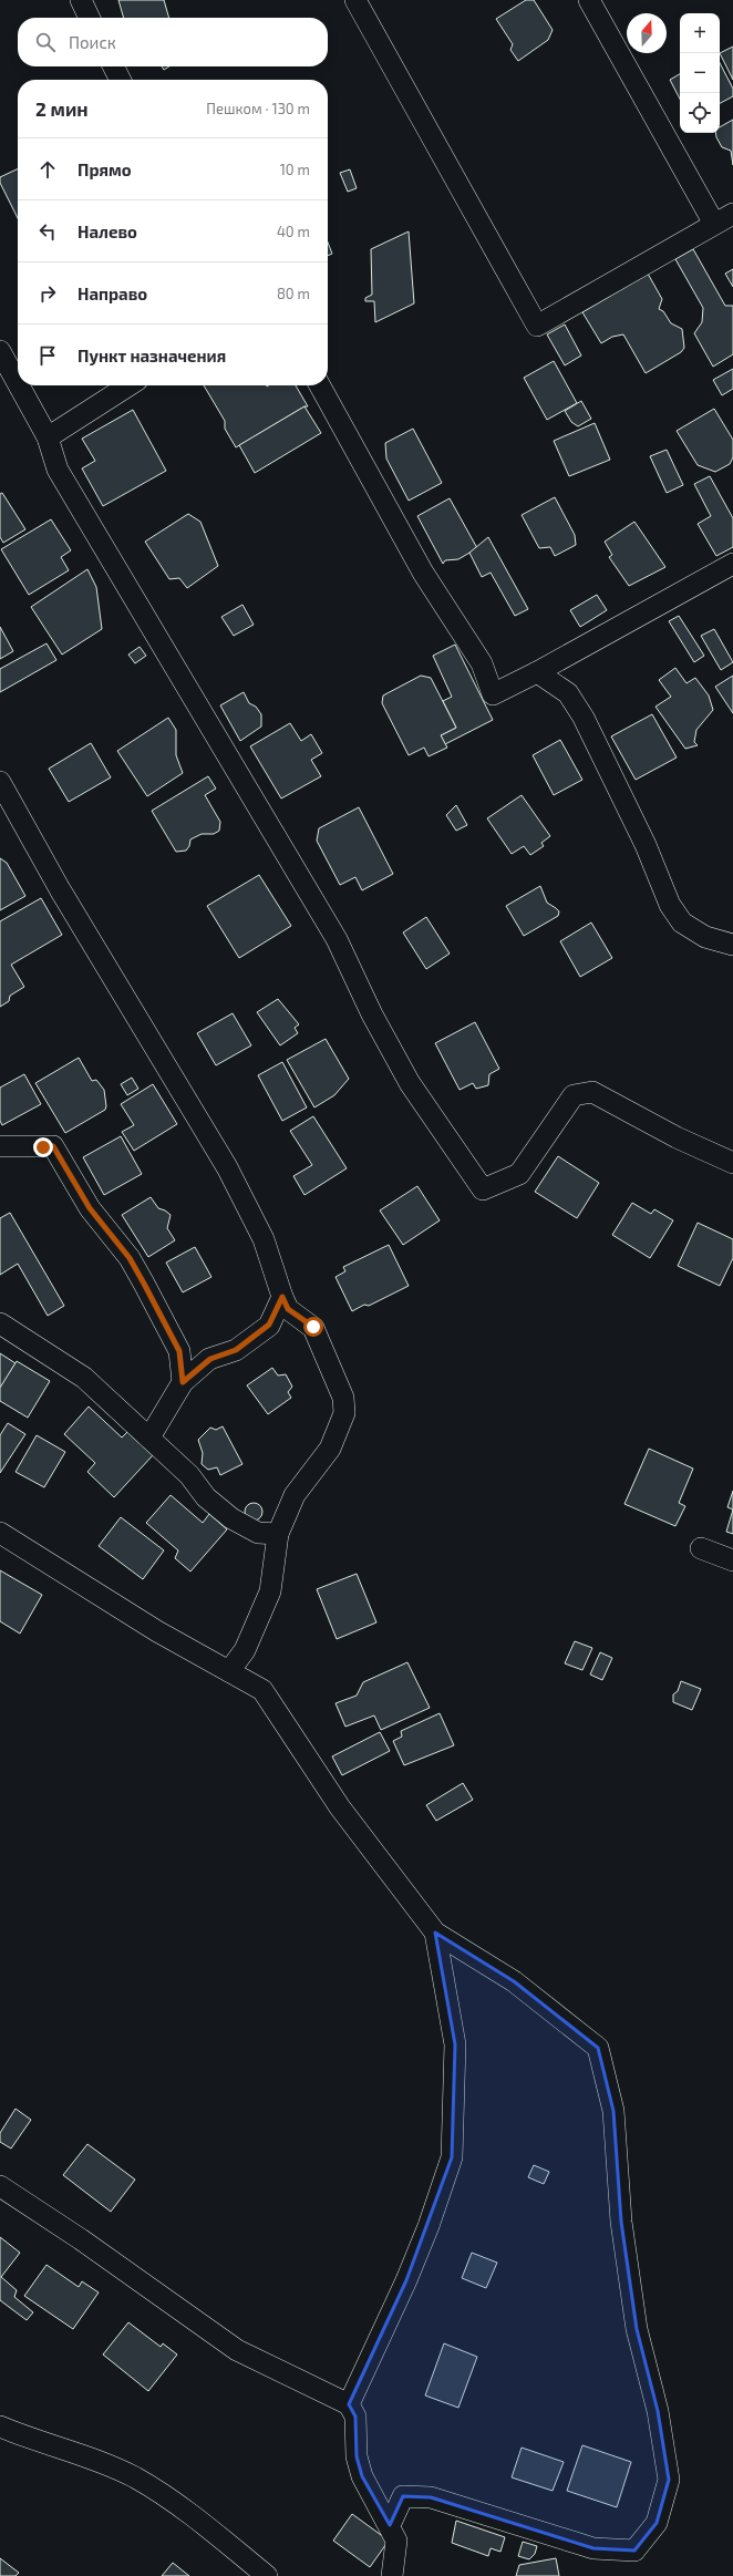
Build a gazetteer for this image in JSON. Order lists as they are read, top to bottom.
{
  "north": "top",
  "page": {
    "map_buttons": ["+", "−"],
    "search": "Поиск",
    "heading": ["2 мин", "Пешком · 130 m"],
    "list": [
      ["Прямо", "10 m"],
      ["Налево", "40 m"],
      ["Направо", "80 m"],
      "Пункт назначения"
    ]
  }
}
